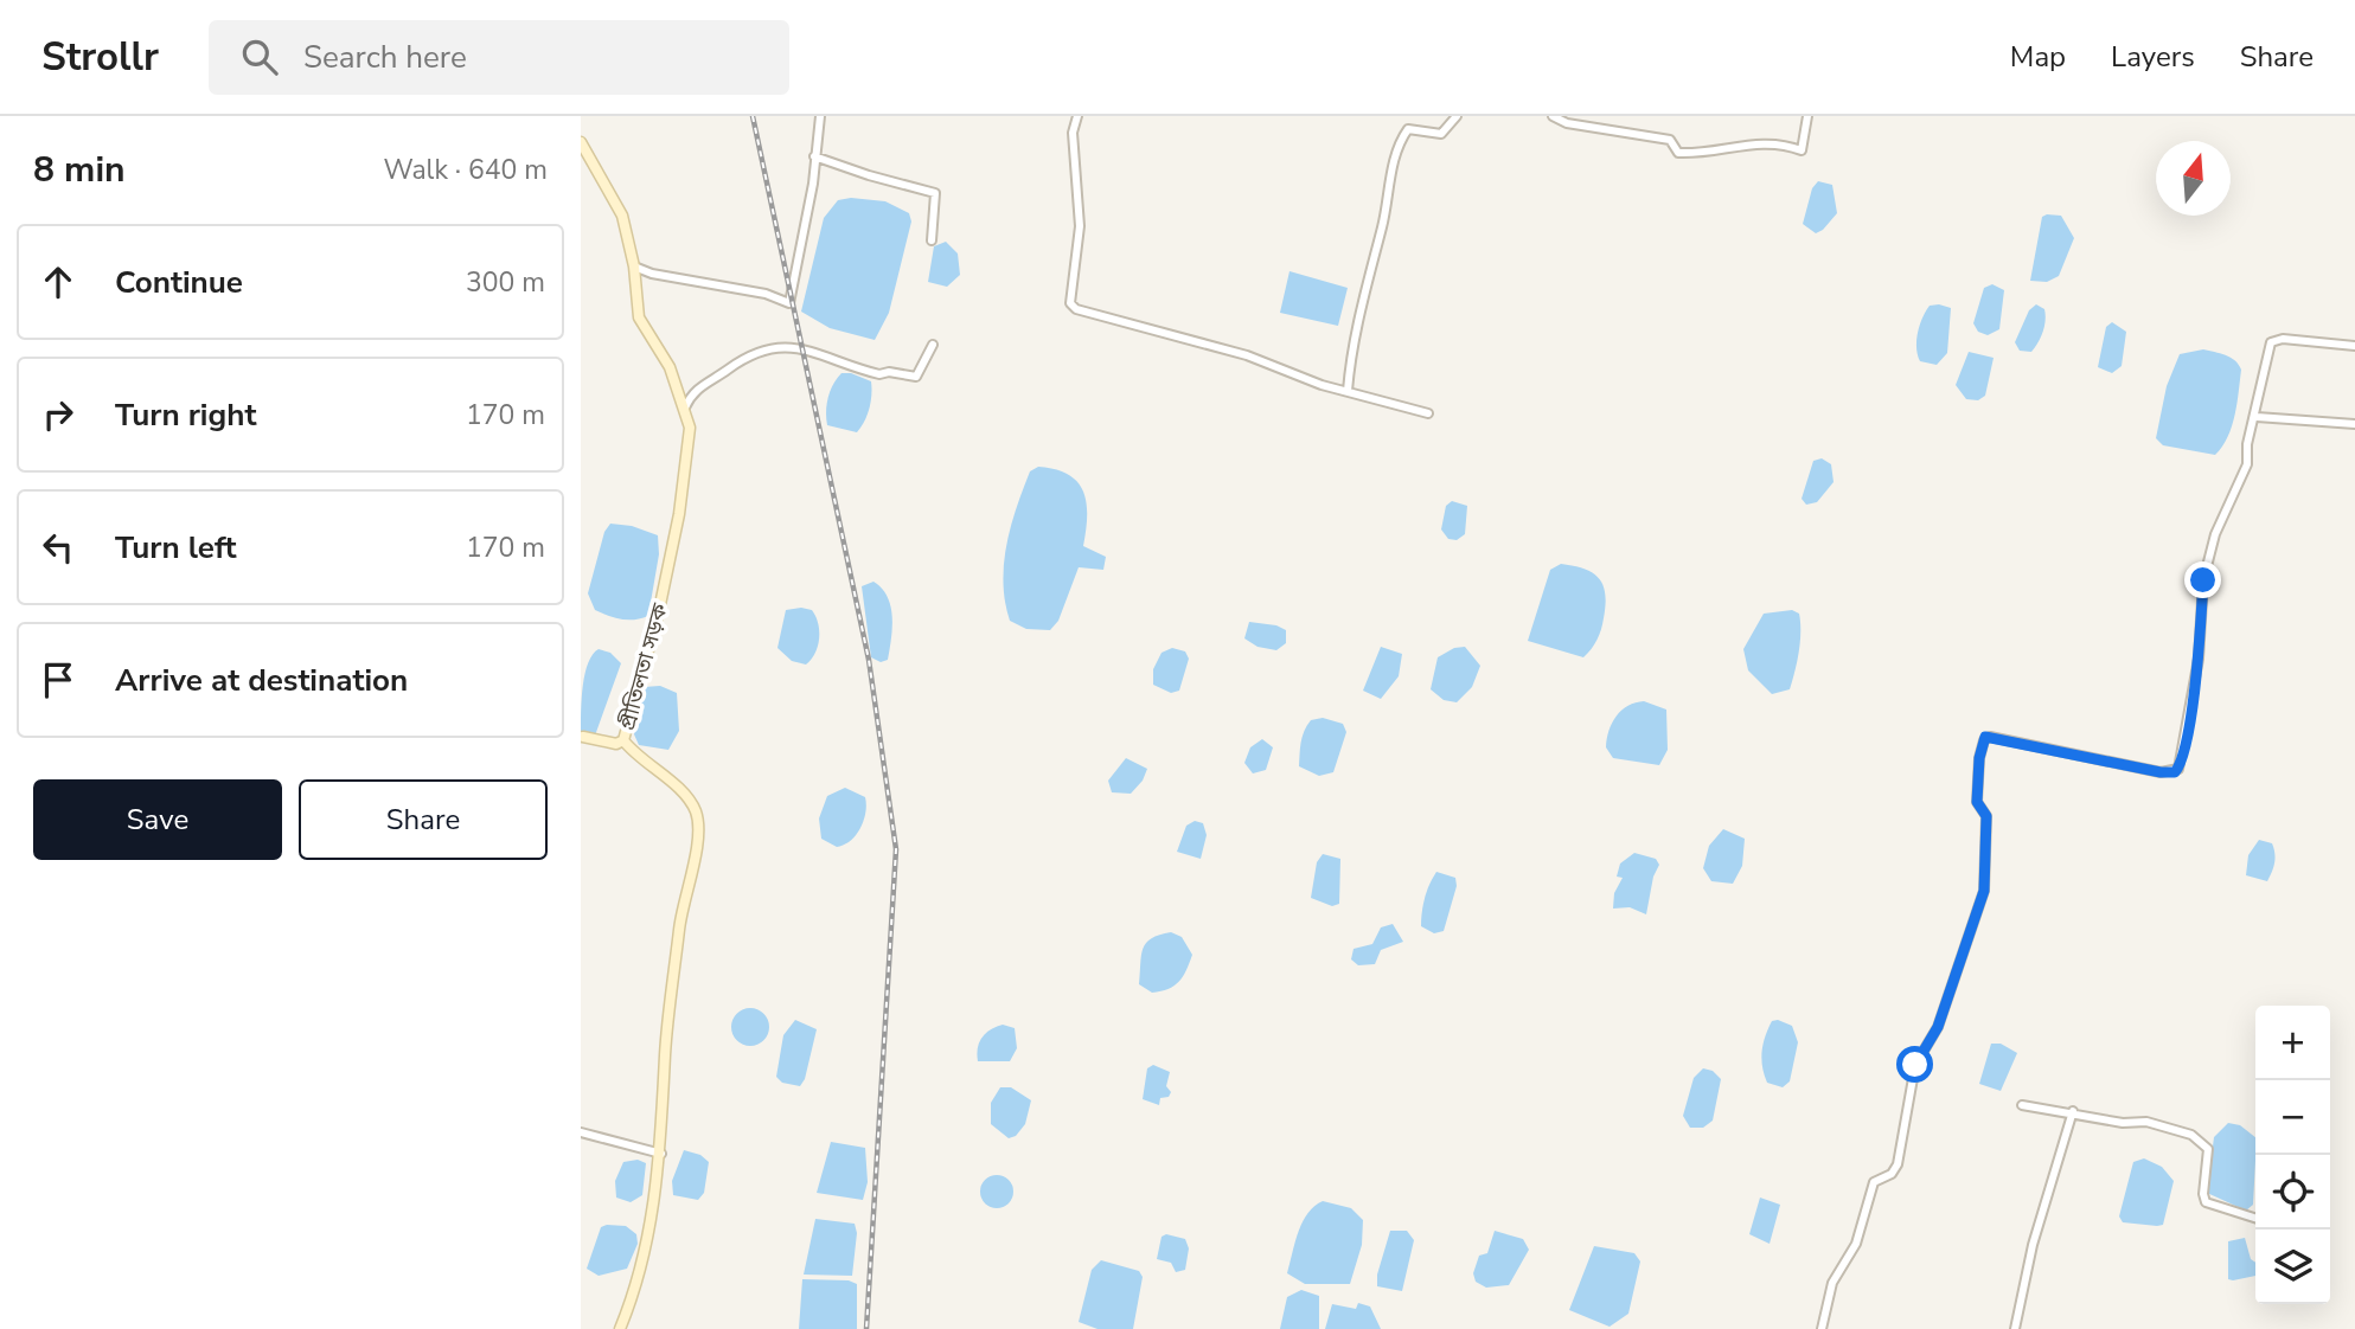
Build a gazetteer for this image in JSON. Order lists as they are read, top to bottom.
{
  "streets": {
    "main road": ["প্রীতিলতা সড়ক"]
  },
  "north": "top",
  "page": {
    "header": "Strollr",
    "search": "Search here",
    "nav": ["Map", "Layers", "Share"],
    "heading": ["8 min", "Walk · 640 m"],
    "list": [
      ["Continue", "300 m"],
      ["Turn right", "170 m"],
      ["Turn left", "170 m"],
      "Arrive at destination"
    ],
    "buttons": ["Save", "Share"],
    "map_buttons": ["+", "−"]
  }
}
